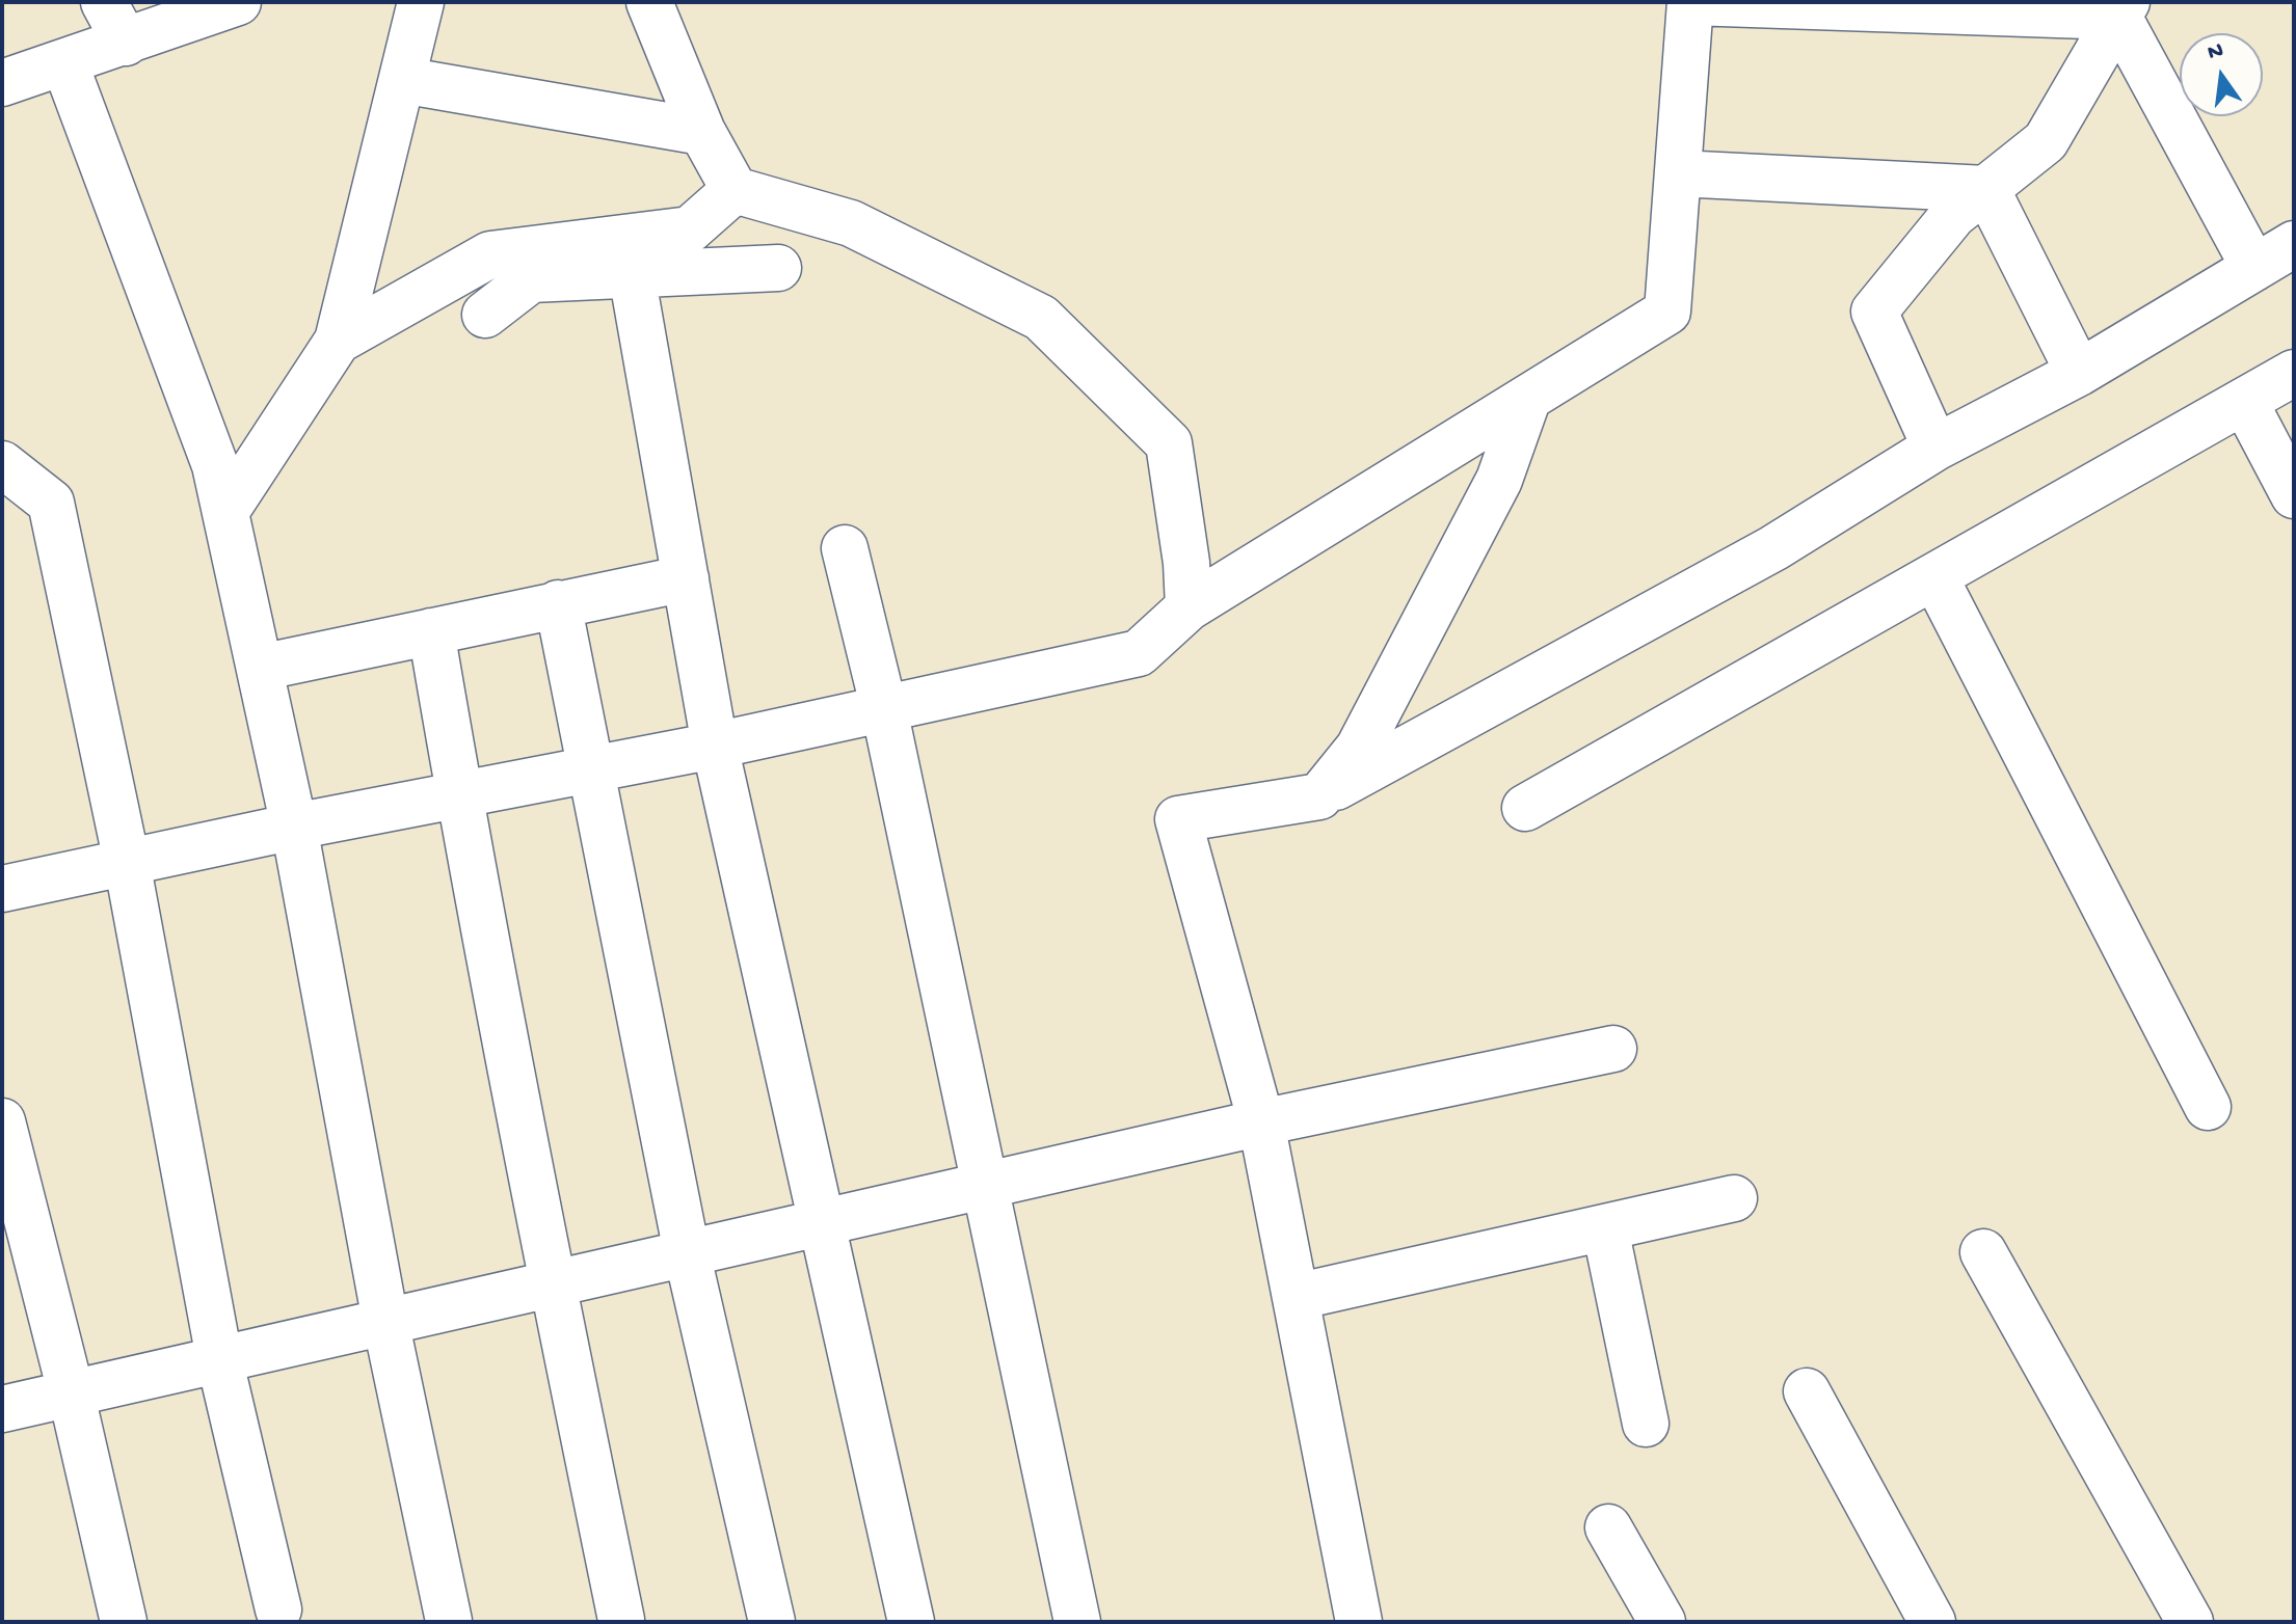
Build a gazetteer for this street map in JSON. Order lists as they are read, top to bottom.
{
  "north": "top"
}
